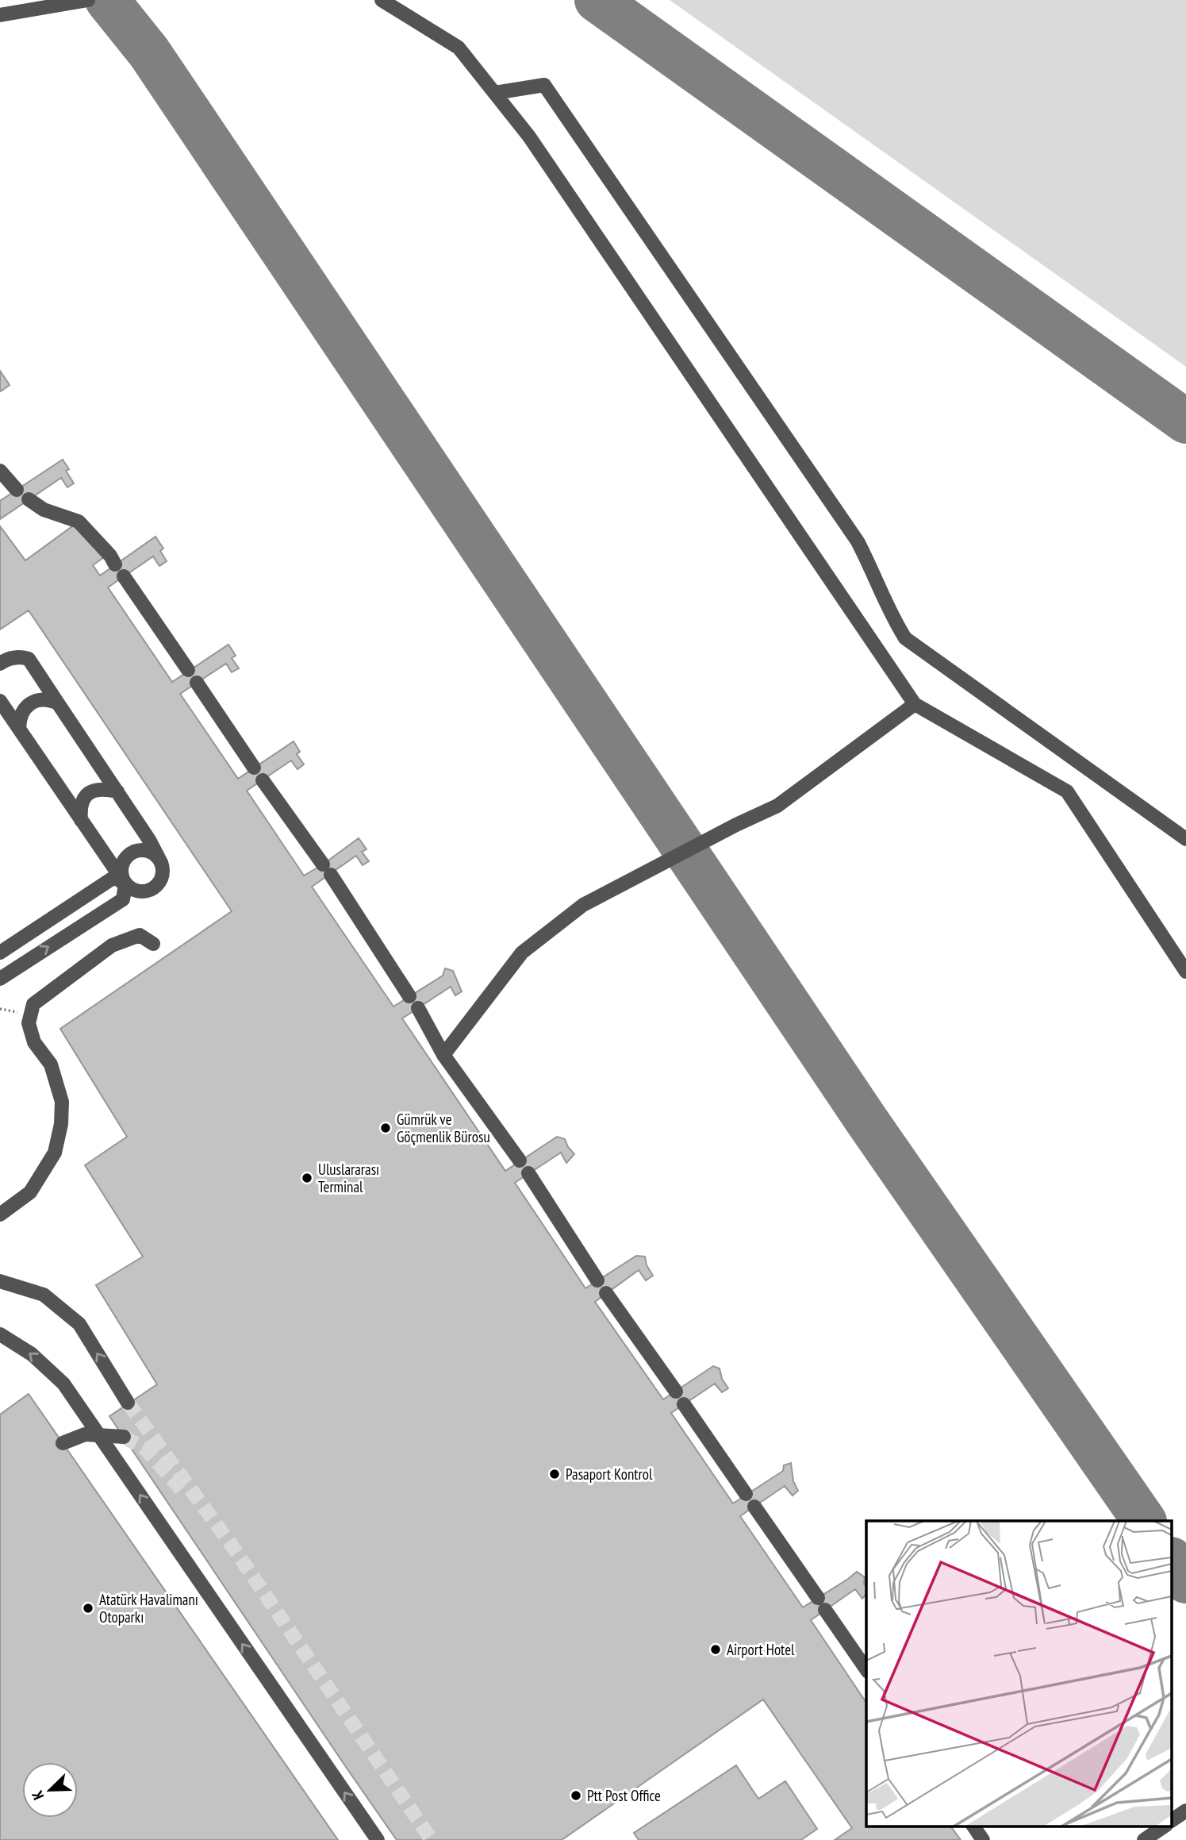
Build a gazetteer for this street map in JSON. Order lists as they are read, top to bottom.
{
  "places": [
    "Gümrük ve Göçmenlik Bürosu",
    "Uluslararası Terminal",
    "Pasaport Kontrol",
    "Atatürk Havalimanı Otoparkı",
    "Airport Hotel",
    "Ptt Post Office"
  ],
  "north": "bottom left"
}
